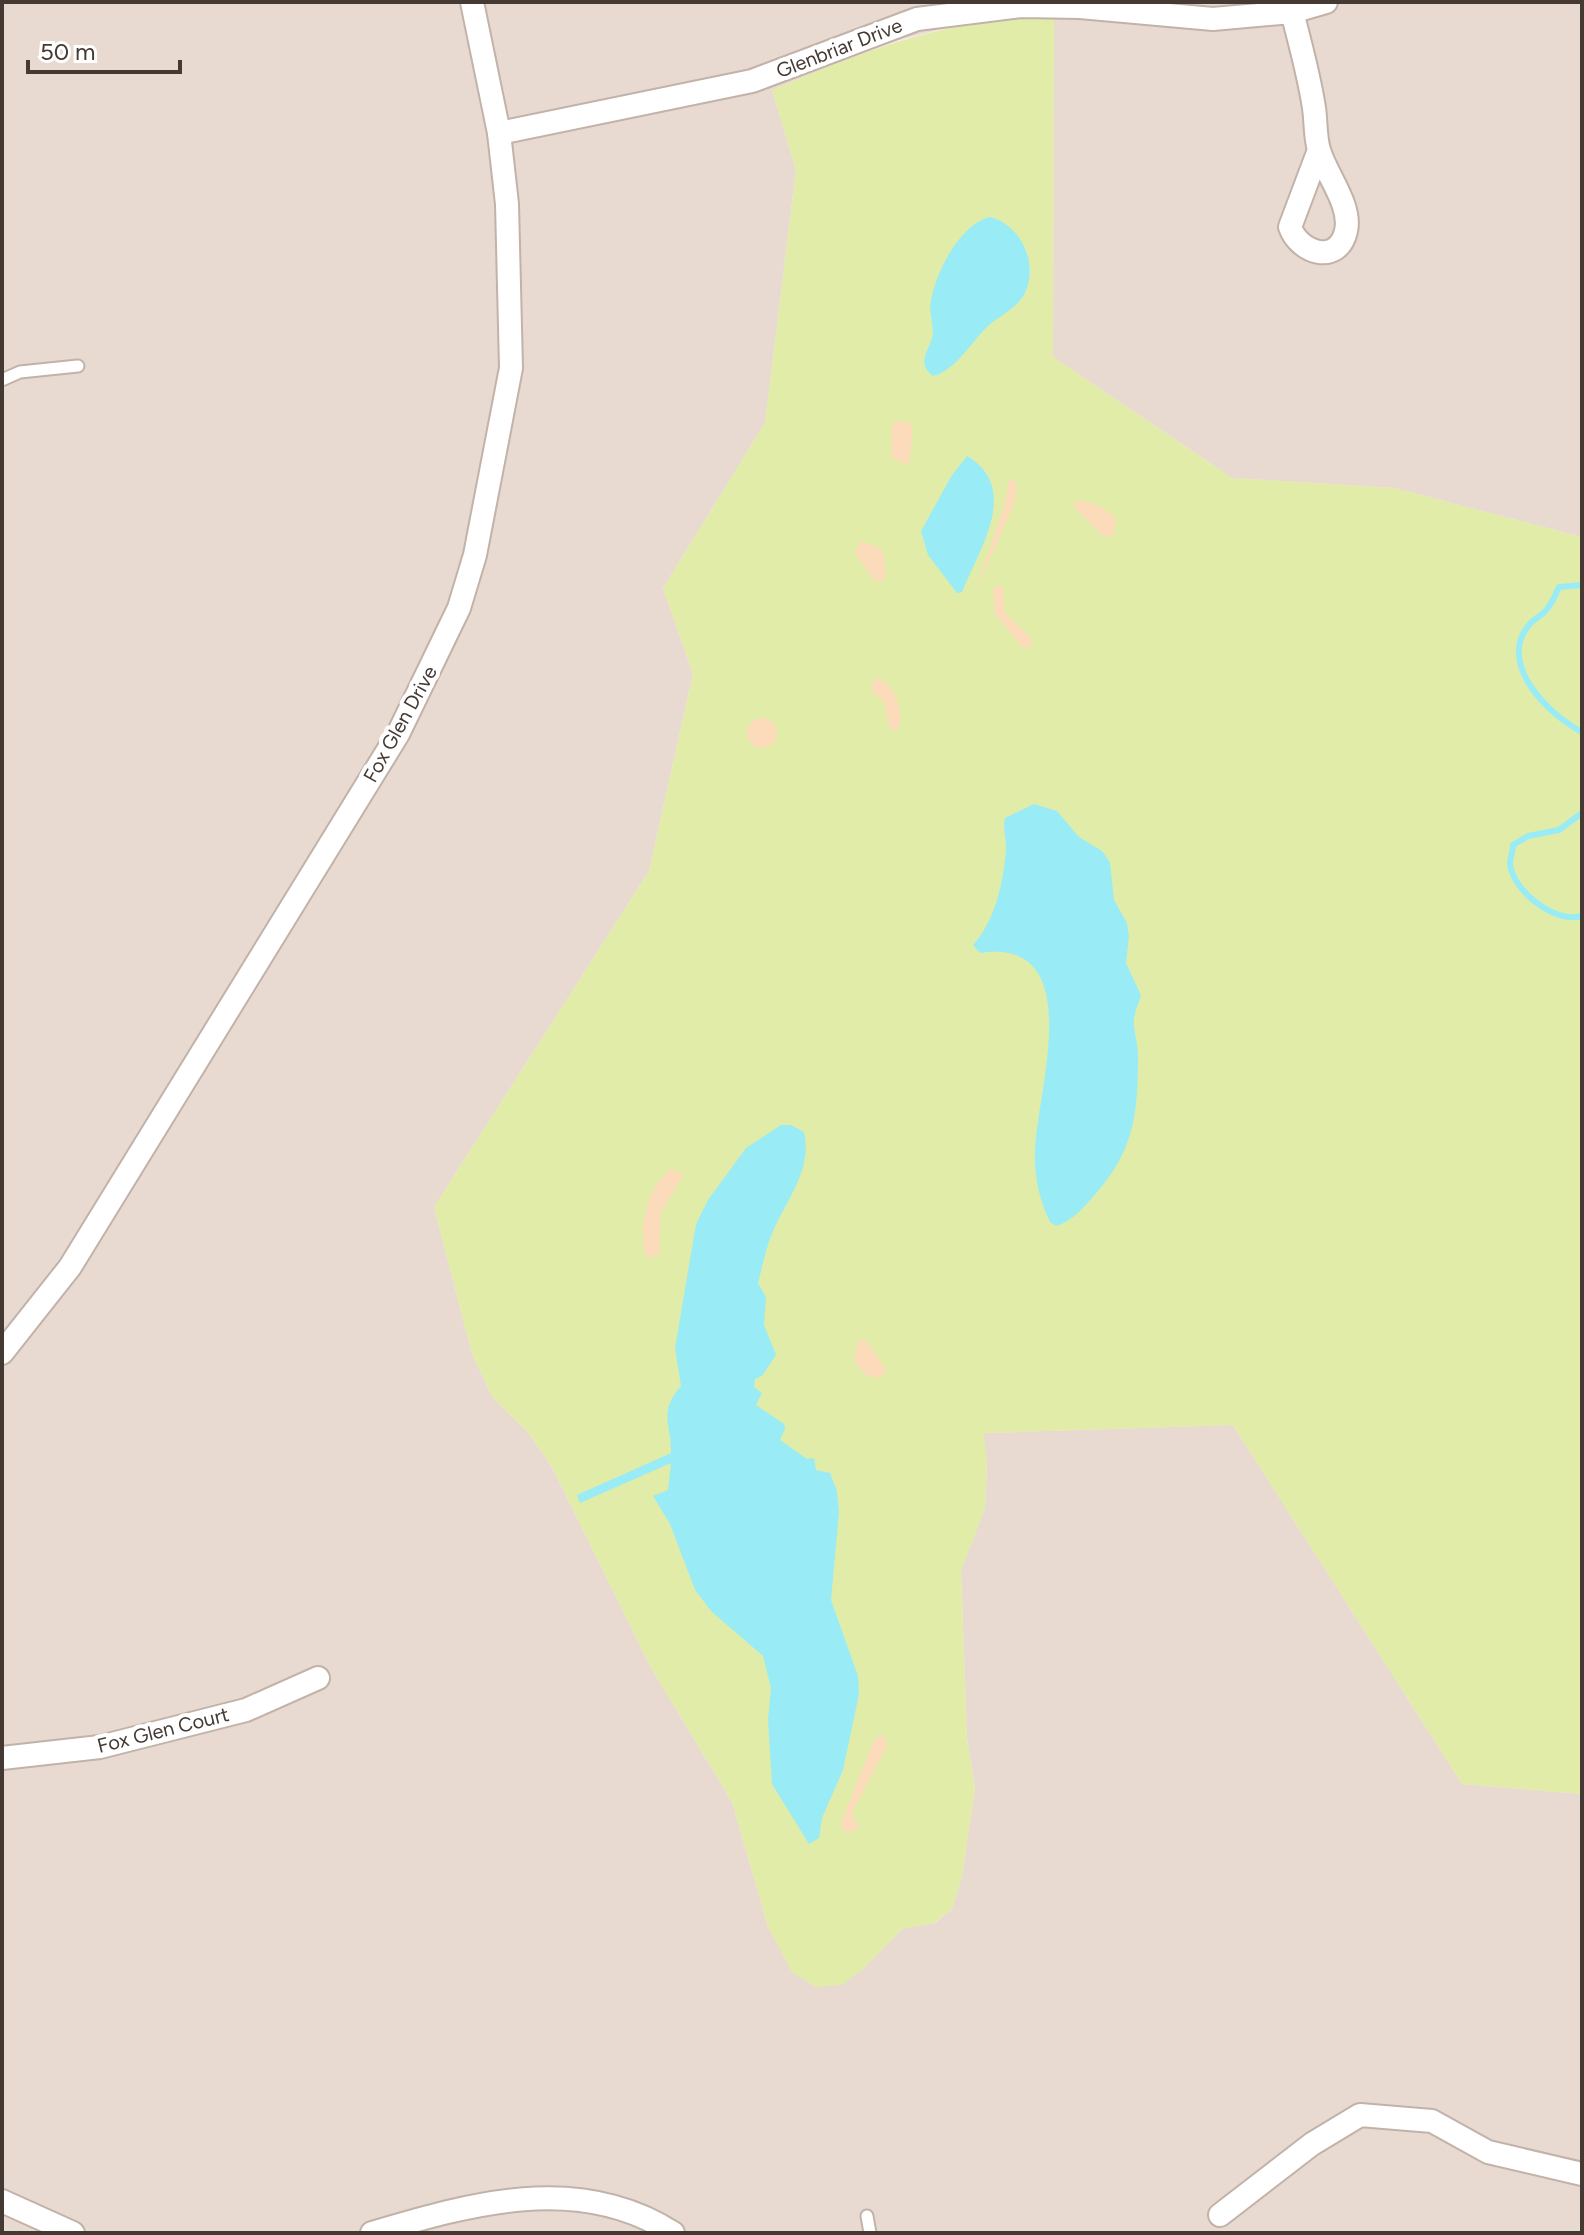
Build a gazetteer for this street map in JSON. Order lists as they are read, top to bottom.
{
  "streets": {
    "street": ["Glenbriar Drive", "Fox Glen Drive", "Fox Glen Court"]
  },
  "crossings": [
    ["Glenbriar Drive", "Fox Glen Drive"]
  ],
  "scale_bar": "50 m"
}
